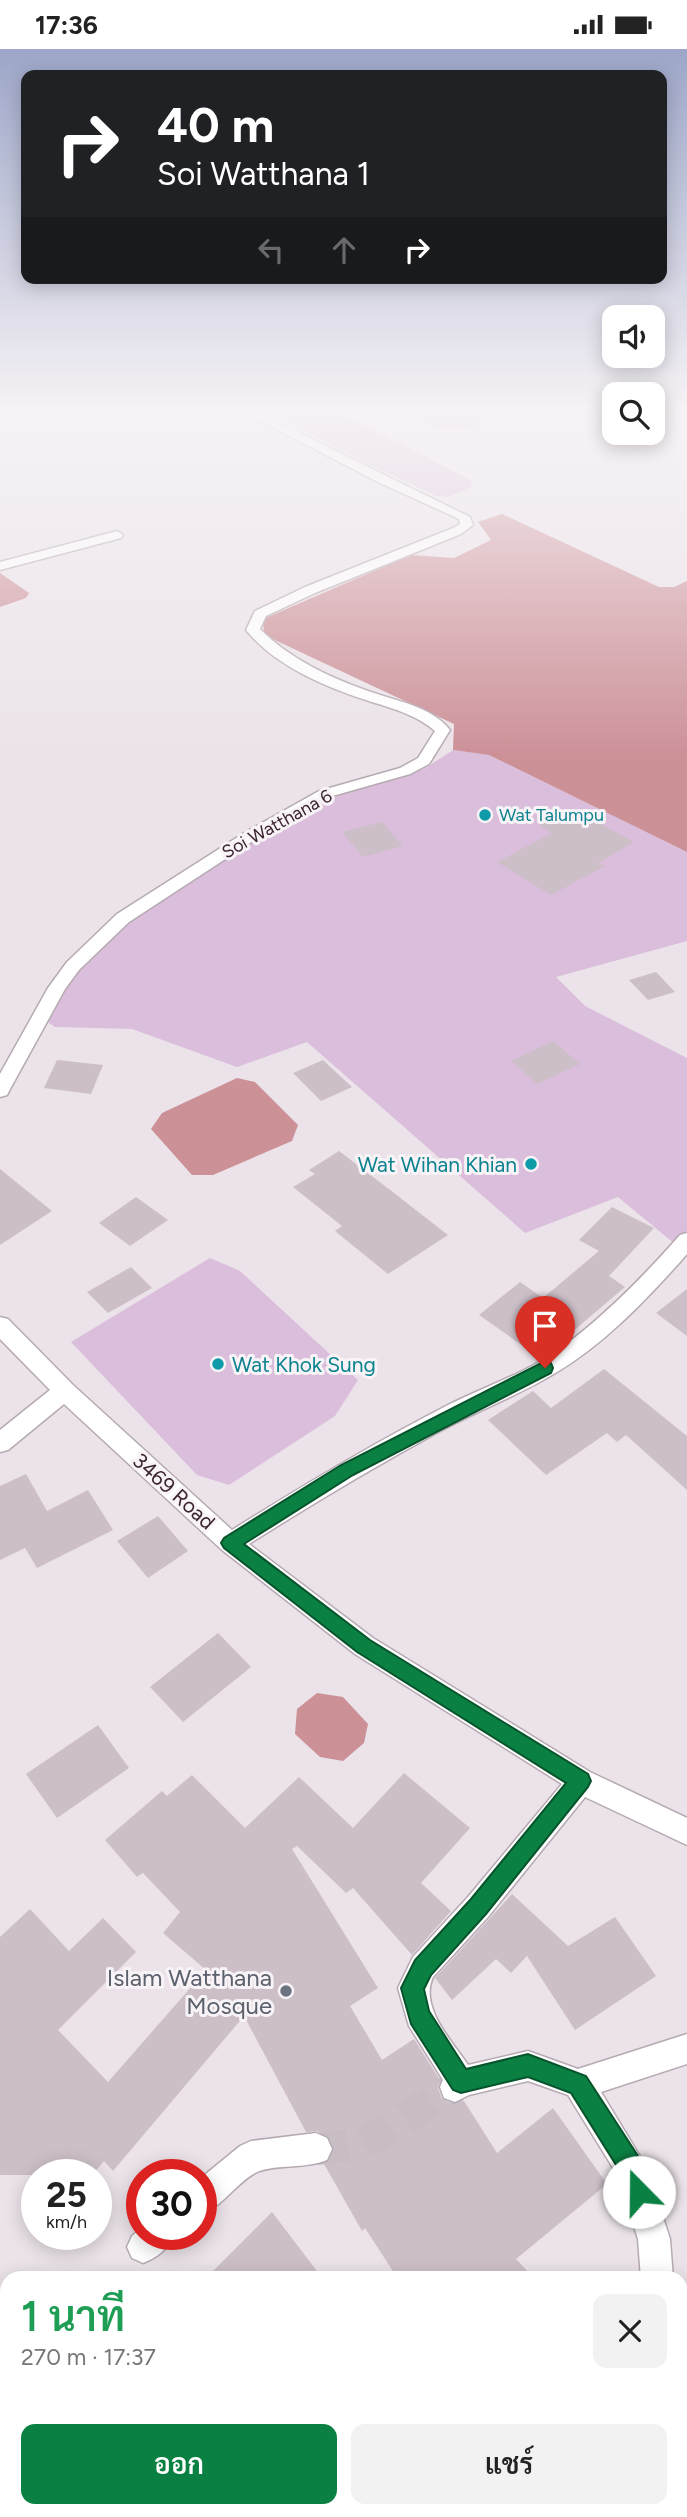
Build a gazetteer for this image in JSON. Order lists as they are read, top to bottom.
{
  "streets": {
    "street": ["Soi Watthana 6", "3469 Road"]
  },
  "places": [
    "Wat Talumpu",
    "Wat Wihan Khian",
    "Wat Khok Sung",
    "Islam Watthana Mosque"
  ],
  "page": {
    "status": "17:36",
    "turn": ["40 m", "Soi Watthana 1"],
    "speed": "25 km/h",
    "limit": "30",
    "heading": ["1 นาที", "270 m · 17:37"],
    "buttons": ["ออก", "แชร์"]
  }
}
